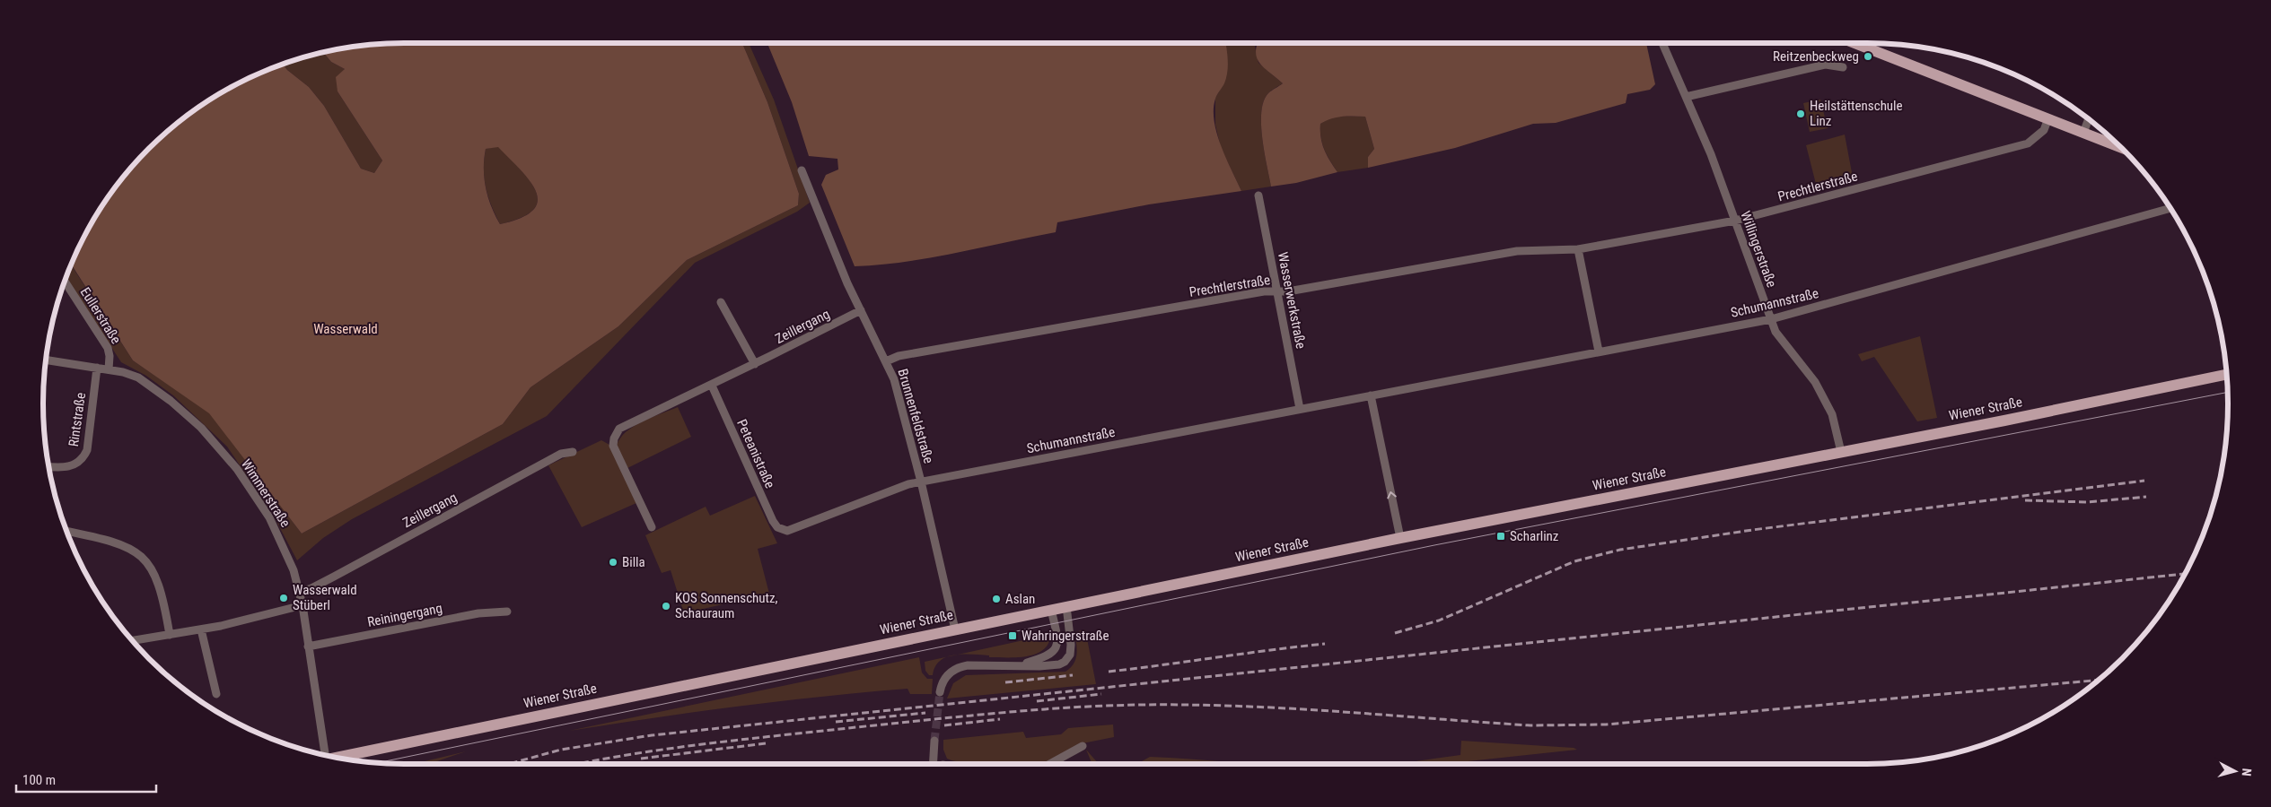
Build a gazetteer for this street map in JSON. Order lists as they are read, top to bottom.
{
  "streets": {
    "main road": ["Wiener Straße"],
    "street": [
      "Prechtlerstraße",
      "Willingerstraße",
      "Wasserwerkstraße",
      "Schumannstraße",
      "Eullerstraße",
      "Zeillergang",
      "Brunnenfeldstraße",
      "Rintstraße",
      "Peteanistraße",
      "Wimmerstraße",
      "Reiningergang"
    ]
  },
  "crossings": [
    ["Prechtlerstraße", "Willingerstraße"],
    ["Prechtlerstraße", "Wasserwerkstraße"],
    ["Prechtlerstraße", "Brunnenfeldstraße"],
    ["Willingerstraße", "Schumannstraße"],
    ["Willingerstraße", "Wiener Straße"],
    ["Wasserwerkstraße", "Schumannstraße"],
    ["Schumannstraße", "Brunnenfeldstraße"],
    ["Schumannstraße", "Peteanistraße"],
    ["Eullerstraße", "Wimmerstraße"],
    ["Zeillergang", "Brunnenfeldstraße"],
    ["Zeillergang", "Peteanistraße"],
    ["Zeillergang", "Wimmerstraße"],
    ["Wiener Straße", "Brunnenfeldstraße"],
    ["Rintstraße", "Wimmerstraße"],
    ["Wimmerstraße", "Reiningergang"]
  ],
  "parks": ["Wasserwald"],
  "places": {
    "other": [
      "Reitzenbeckweg",
      "Heilstättenschule Linz",
      "Billa",
      "Wasserwald Stüberl",
      "Aslan",
      "KOS Sonnenschutz, Schauraum"
    ],
    "transit": ["Scharlinz", "Wahringerstraße"]
  },
  "scale_bar": "100 m",
  "north": "right"
}
